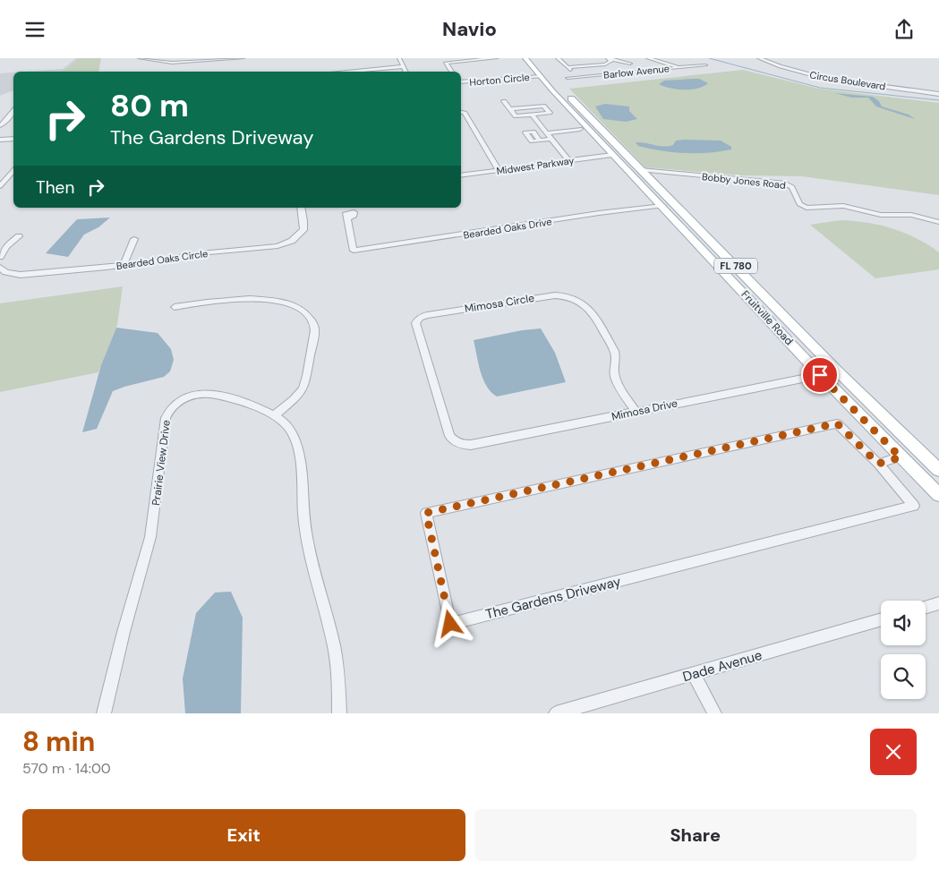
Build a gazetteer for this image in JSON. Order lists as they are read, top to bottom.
{
  "streets": {
    "main road": ["FL 780", "Fruitville Road"],
    "street": [
      "Barlow Avenue",
      "Horton Circle",
      "Circus Boulevard",
      "Midwest Parkway",
      "Bobby Jones Road",
      "Bearded Oaks Drive",
      "Bearded Oaks Circle",
      "Mimosa Circle",
      "Mimosa Drive",
      "Prairie View Drive",
      "The Gardens Driveway",
      "Dade Avenue"
    ]
  },
  "crossings": [
    ["Horton Circle", "Fruitville Road"],
    ["Midwest Parkway", "Fruitville Road"],
    ["Bobby Jones Road", "Fruitville Road"],
    ["Bearded Oaks Drive", "Fruitville Road"],
    ["Mimosa Circle", "Mimosa Drive"],
    ["Fruitville Road", "Mimosa Drive"]
  ],
  "page": {
    "header": "Navio",
    "turn": ["80 m", "The Gardens Driveway"],
    "then": "Then",
    "heading": ["8 min", "570 m · 14:00"],
    "buttons": ["Exit", "Share"]
  }
}
